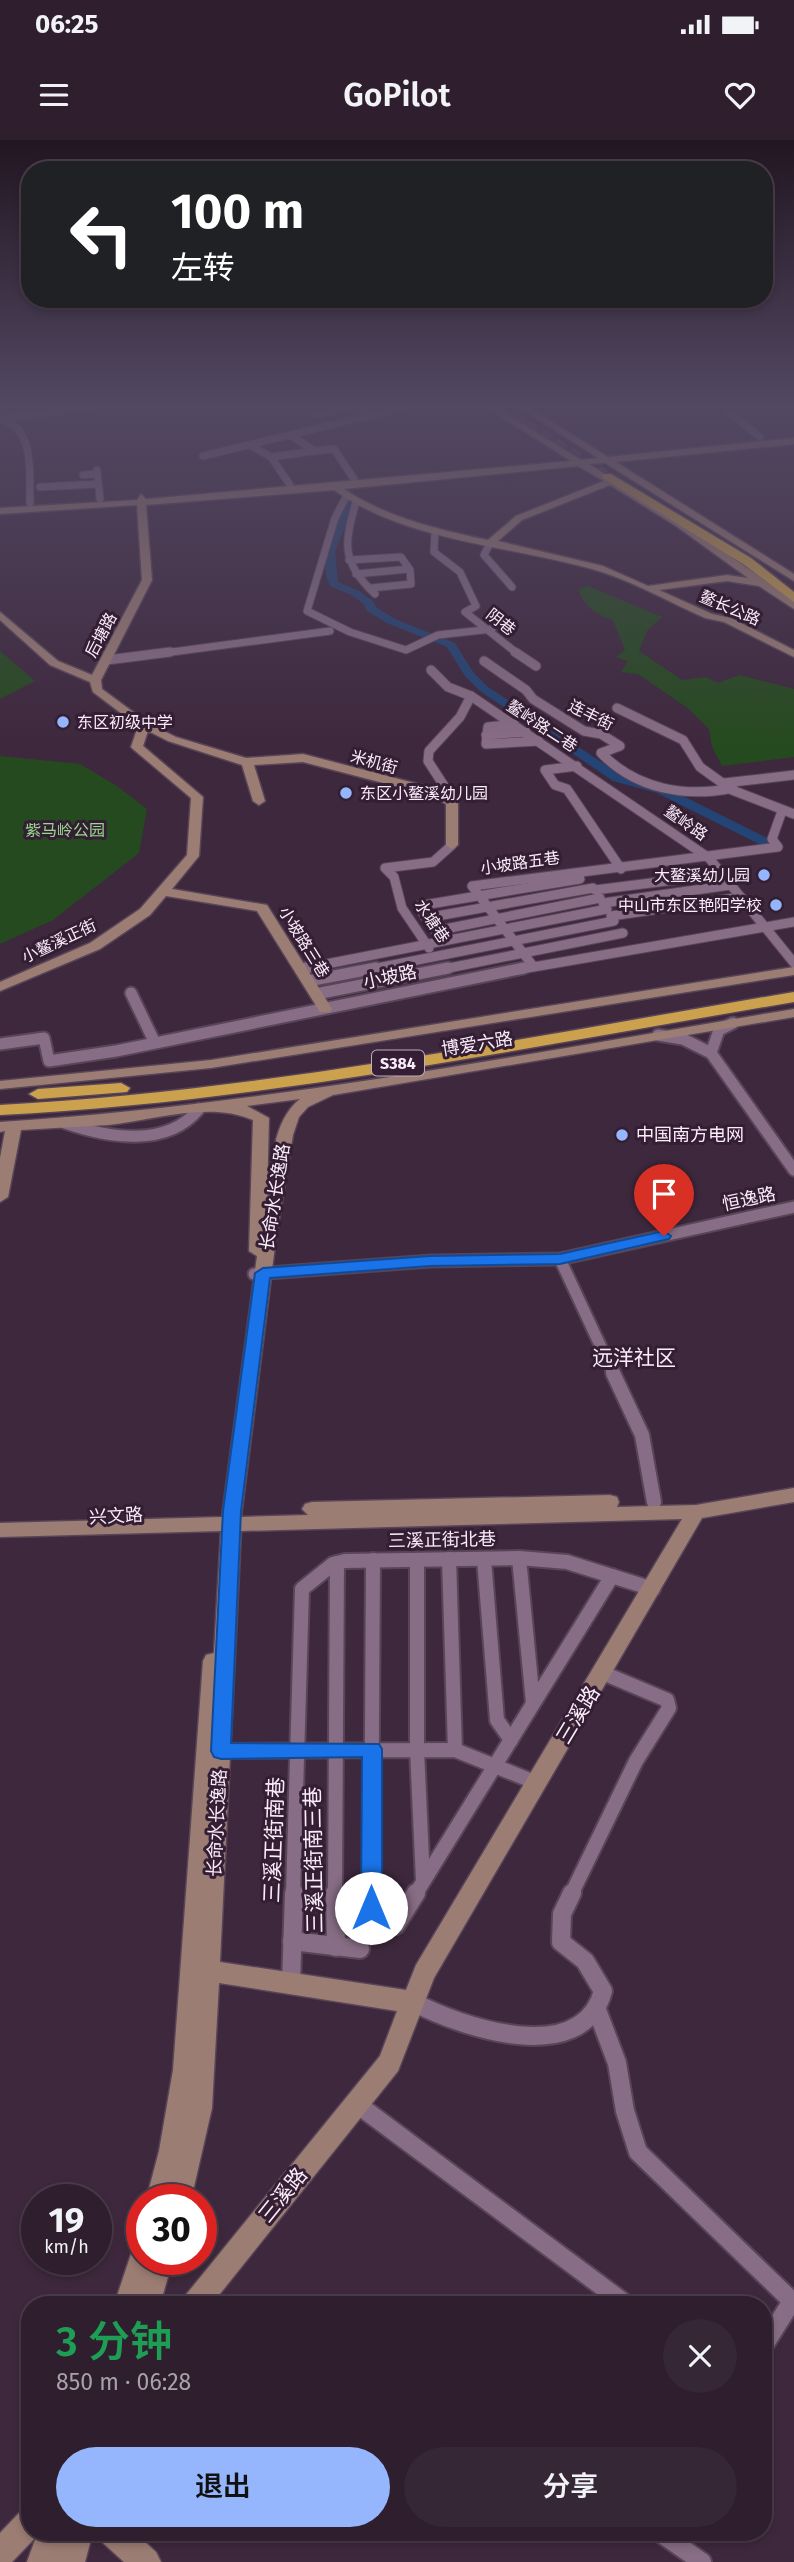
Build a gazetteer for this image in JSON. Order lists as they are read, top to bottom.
{
  "streets": {
    "highway": ["博爱六路", "S384"],
    "street": [
      "鳌长公路",
      "阴巷",
      "后塘路",
      "连丰街",
      "鳌岭路二巷",
      "米机街",
      "鳌岭路",
      "小坡路五巷",
      "水塘巷",
      "小鳌溪正街",
      "小坡路三巷",
      "小坡路",
      "长命水长逸路",
      "恒逸路",
      "兴文路",
      "三溪正街北巷",
      "三溪路",
      "三溪正街南巷",
      "三溪正街南三巷"
    ]
  },
  "crossings": [
    ["鳌长公路", "阴巷"],
    ["后塘路", "米机街"],
    ["后塘路", "小鳌溪正街"],
    ["鳌岭路二巷", "鳌岭路"],
    ["鳌岭路", "小坡路五巷"],
    ["小坡路五巷", "小坡路"],
    ["水塘巷", "小坡路"],
    ["小鳌溪正街", "小坡路三巷"],
    ["小坡路三巷", "小坡路"],
    ["博爱六路", "长命水长逸路"],
    ["长命水长逸路", "恒逸路"],
    ["长命水长逸路", "兴文路"],
    ["三溪正街北巷", "三溪路"],
    ["三溪正街北巷", "三溪正街南巷"],
    ["三溪正街北巷", "三溪正街南三巷"],
    ["三溪正街南巷", "三溪正街南三巷"]
  ],
  "districts": ["远洋社区"],
  "parks": ["紫马岭公园"],
  "places": [
    "东区初级中学",
    "东区小鳌溪幼儿园",
    "大鳌溪幼儿园",
    "中山市东区艳阳学校",
    "中国南方电网"
  ],
  "page": {
    "status": "06:25",
    "header": "GoPilot",
    "turn": ["100 m", "左转"],
    "speed": "19 km/h",
    "limit": "30",
    "heading": ["3 分钟", "850 m · 06:28"],
    "buttons": ["退出", "分享"]
  }
}
